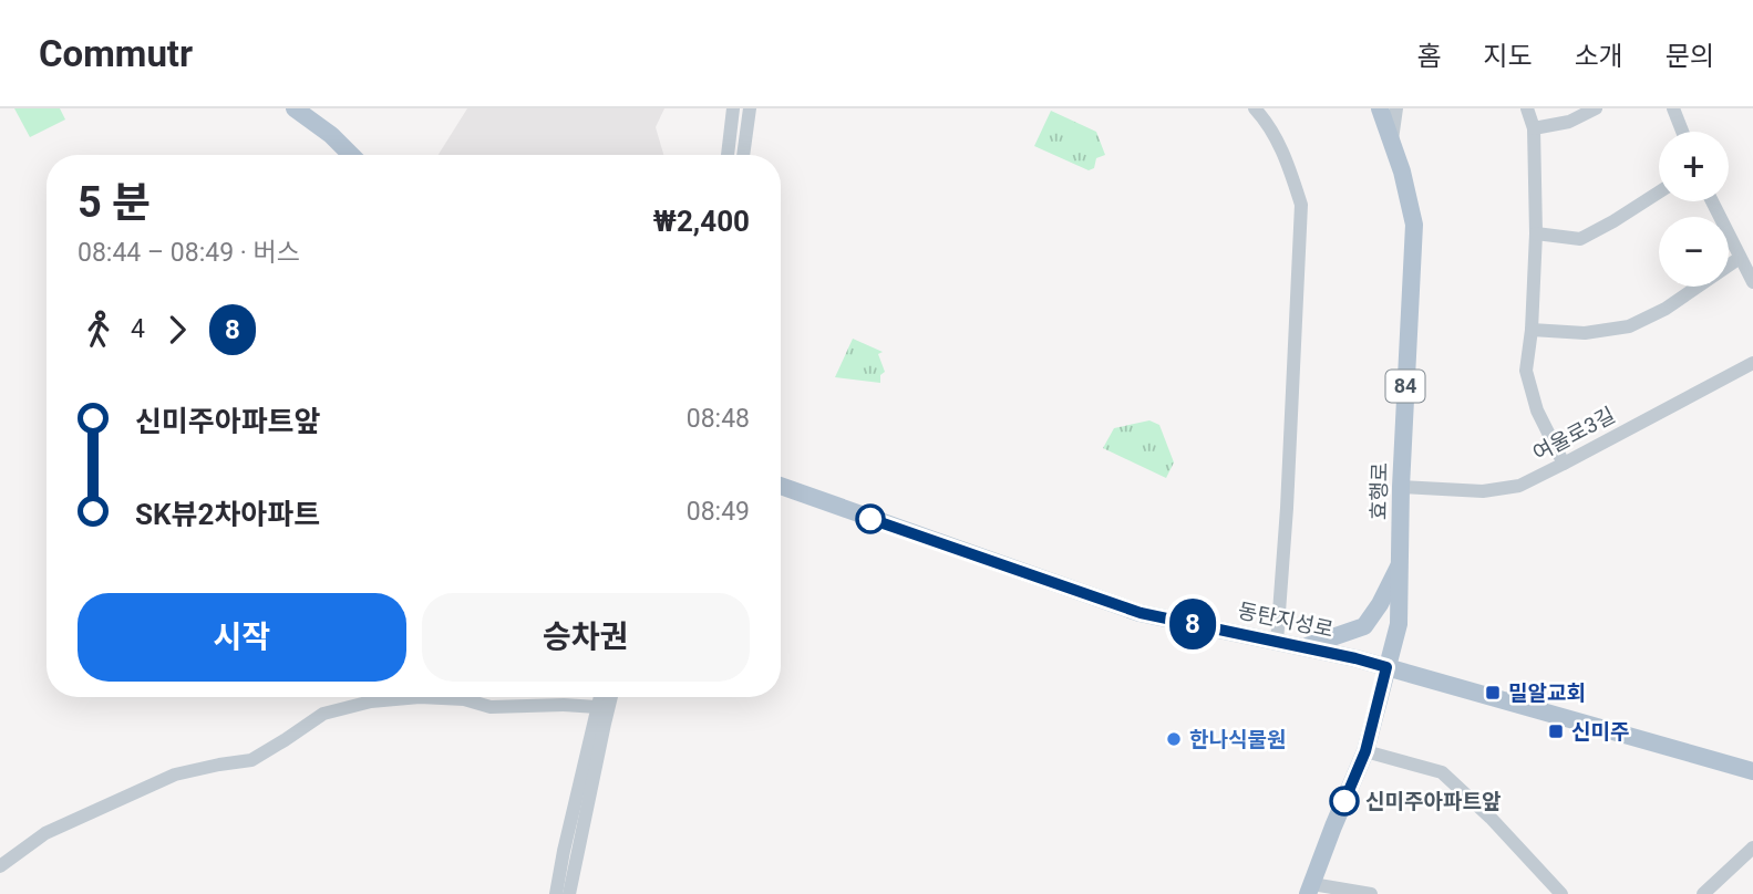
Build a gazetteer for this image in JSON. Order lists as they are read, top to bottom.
{
  "streets": {
    "main road": ["84", "효행로", "동탄지성로"],
    "street": ["여울로3길"]
  },
  "crossings": [
    ["여울로3길", "효행로"],
    ["효행로", "동탄지성로"]
  ],
  "places": {
    "transit": ["밀알교회", "신미주"],
    "other": ["한나식물원", "신미주아파트앞"]
  },
  "lines": ["bus line 8"],
  "page": {
    "header": "Commutr",
    "nav": [
      "홈",
      "지도",
      "소개",
      "문의"
    ],
    "on_map": "8",
    "map_buttons": ["+", "−"],
    "heading": ["5 분", "08:44 – 08:49 · 버스", "₩2,400"],
    "legs": ["4", "8"],
    "list": [
      {
        "name": "신미주아파트앞",
        "value": "08:48"
      },
      {
        "name": "SK뷰2차아파트",
        "value": "08:49"
      }
    ],
    "buttons": ["시작", "승차권"]
  }
}
